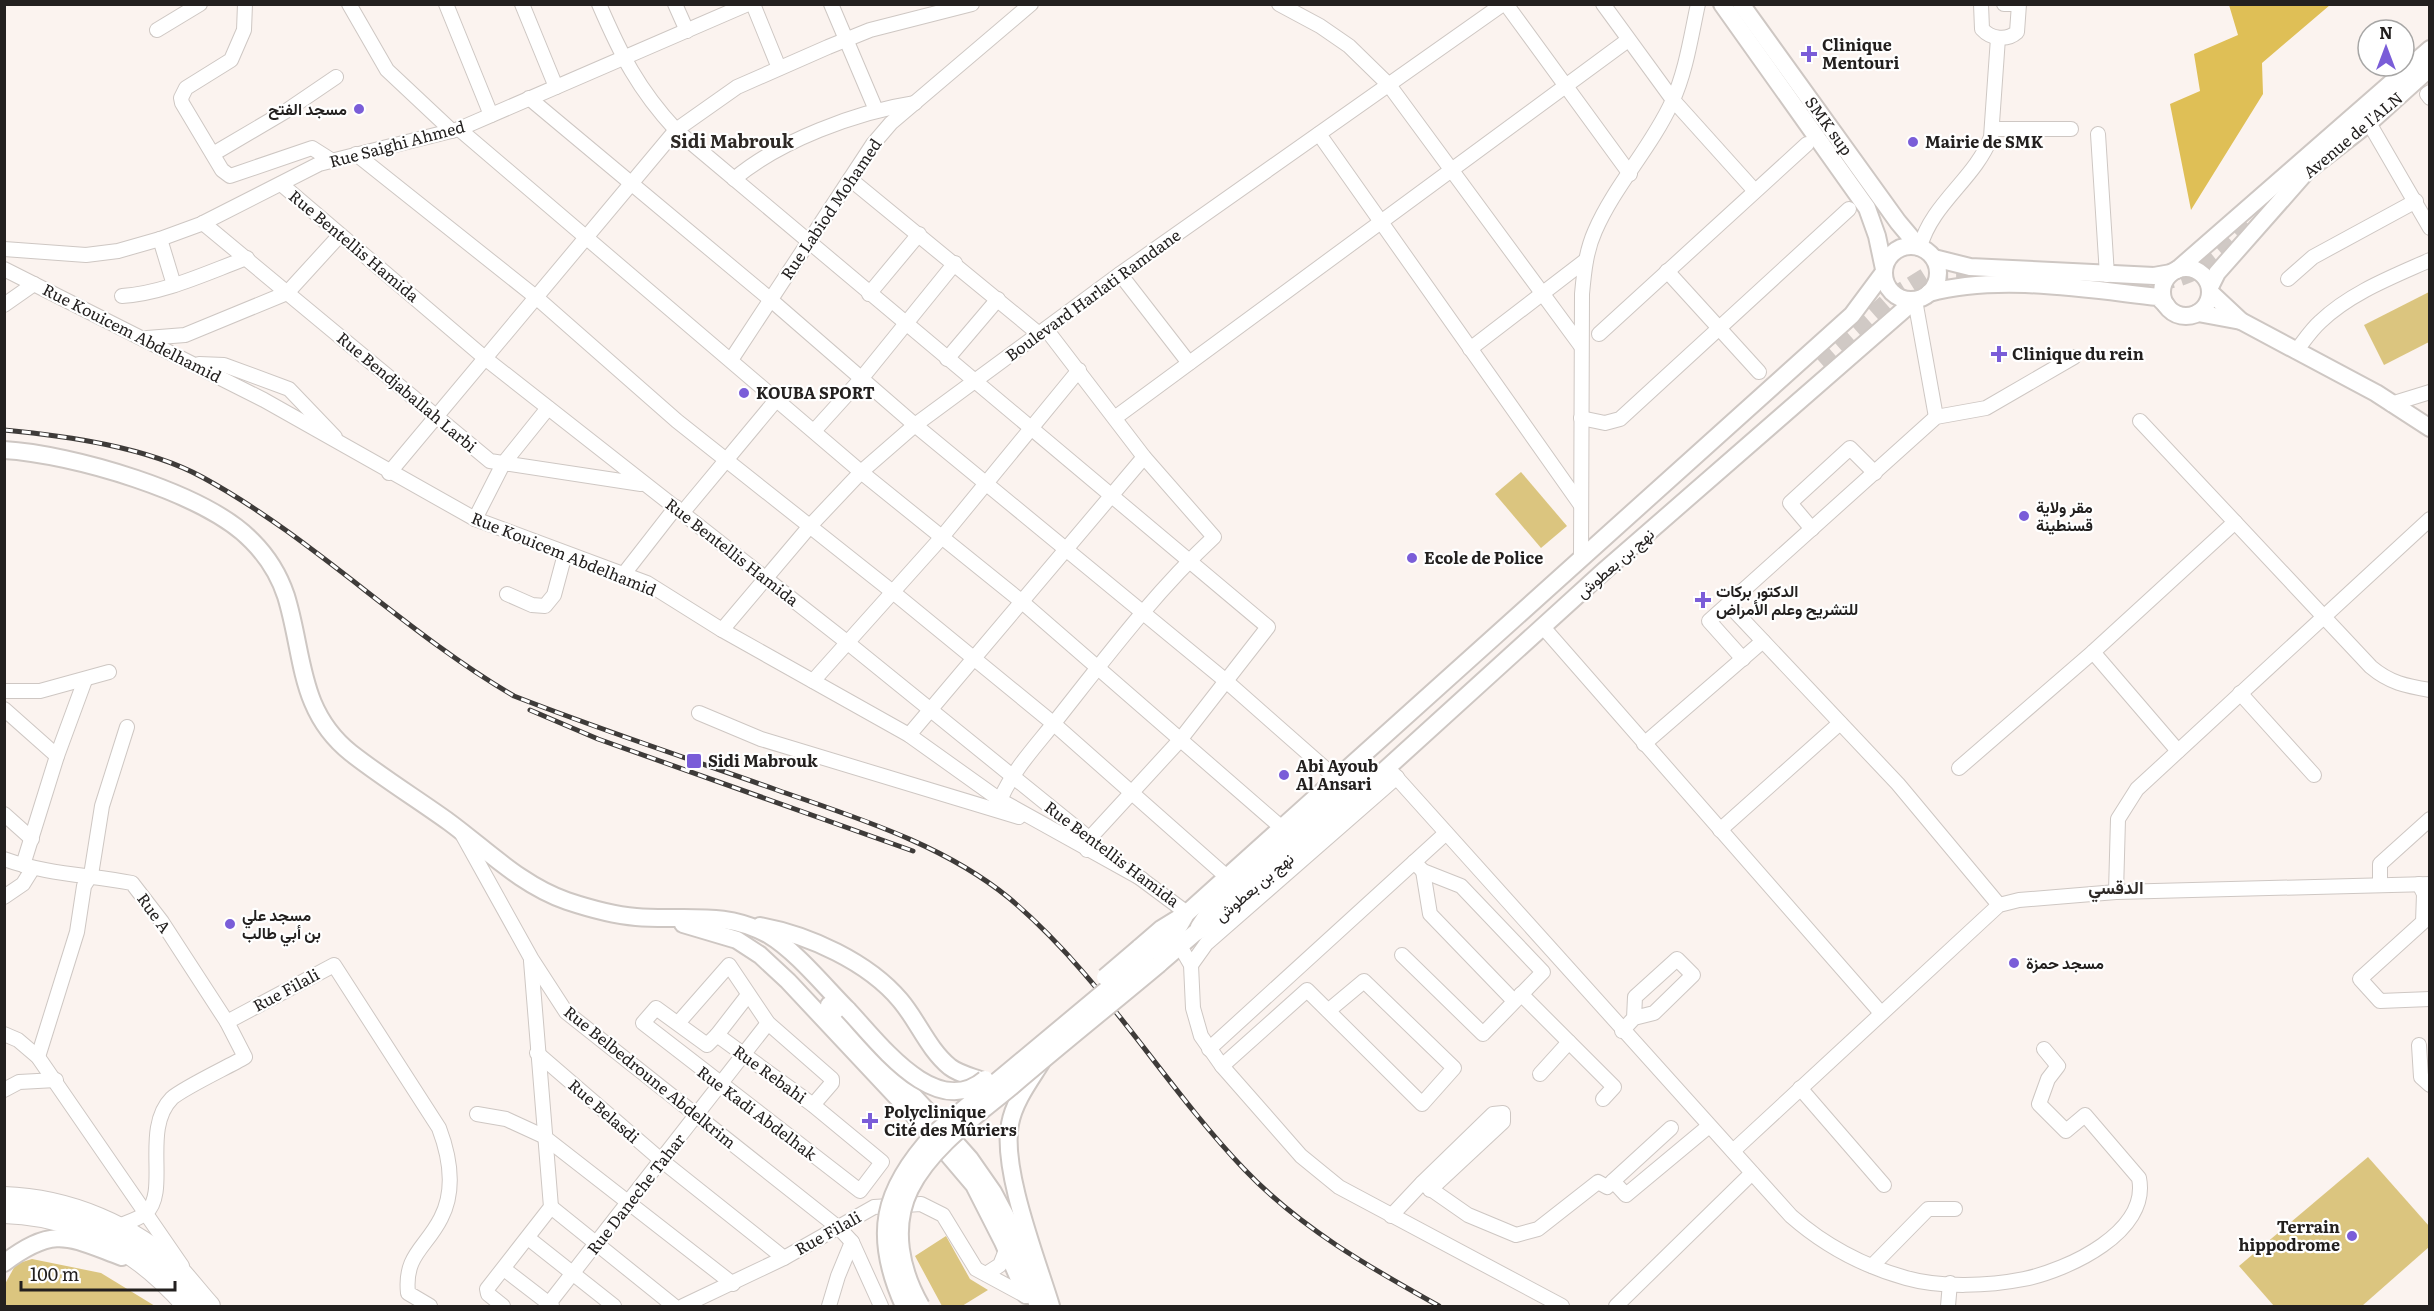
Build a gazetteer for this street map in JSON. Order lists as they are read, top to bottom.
{
  "streets": {
    "main road": ["SMK sup", "Avenue de l'ALN", "نهج بن بعطوش"],
    "street": [
      "Rue Saighi Ahmed",
      "Rue Labiod Mohamed",
      "Rue Bentellis Hamida",
      "Boulevard Harlati Ramdane",
      "Rue Kouicem Abdelhamid",
      "Rue Bendjaballah Larbi",
      "Rue A",
      "Rue Filali",
      "Rue Rebahi",
      "Rue Belbedroune Abdelkrim",
      "Rue Belasdi",
      "Rue Kadi Abdelhak",
      "Rue Daneche Tahar"
    ]
  },
  "crossings": [
    ["SMK sup", "نهج بن بعطوش"],
    ["Rue Saighi Ahmed", "Rue Bentellis Hamida"],
    ["Rue Saighi Ahmed", "Rue Bendjaballah Larbi"],
    ["Rue Bentellis Hamida", "Boulevard Harlati Ramdane"],
    ["Rue Bentellis Hamida", "Rue Kouicem Abdelhamid"],
    ["Rue Bentellis Hamida", "Rue Bendjaballah Larbi"],
    ["Boulevard Harlati Ramdane", "Rue Kouicem Abdelhamid"],
    ["Rue A", "Rue Filali"],
    ["Rue Filali", "Rue Belbedroune Abdelkrim"],
    ["Rue Filali", "Rue Belasdi"],
    ["Rue Rebahi", "Rue Kadi Abdelhak"],
    ["Rue Rebahi", "Rue Daneche Tahar"],
    ["Rue Belbedroune Abdelkrim", "Rue Daneche Tahar"],
    ["Rue Belasdi", "Rue Daneche Tahar"],
    ["Rue Kadi Abdelhak", "Rue Daneche Tahar"]
  ],
  "districts": ["Sidi Mabrouk", "الدقسي"],
  "places": {
    "health": [
      "Clinique Mentouri",
      "Clinique du rein",
      "الدكتور بركات للتشريح وعلم الأمراض",
      "Polyclinique Cité des Mûriers"
    ],
    "other": [
      "مسجد الفتح",
      "Mairie de SMK",
      "KOUBA SPORT",
      "مقر ولاية قسنطينة",
      "Ecole de Police",
      "Abi Ayoub Al Ansari",
      "مسجد علي بن أبي طالب",
      "مسجد حمزة",
      "Terrain hippodrome"
    ],
    "transit": ["Sidi Mabrouk"]
  },
  "scale_bar": "100 m",
  "north": "top"
}
